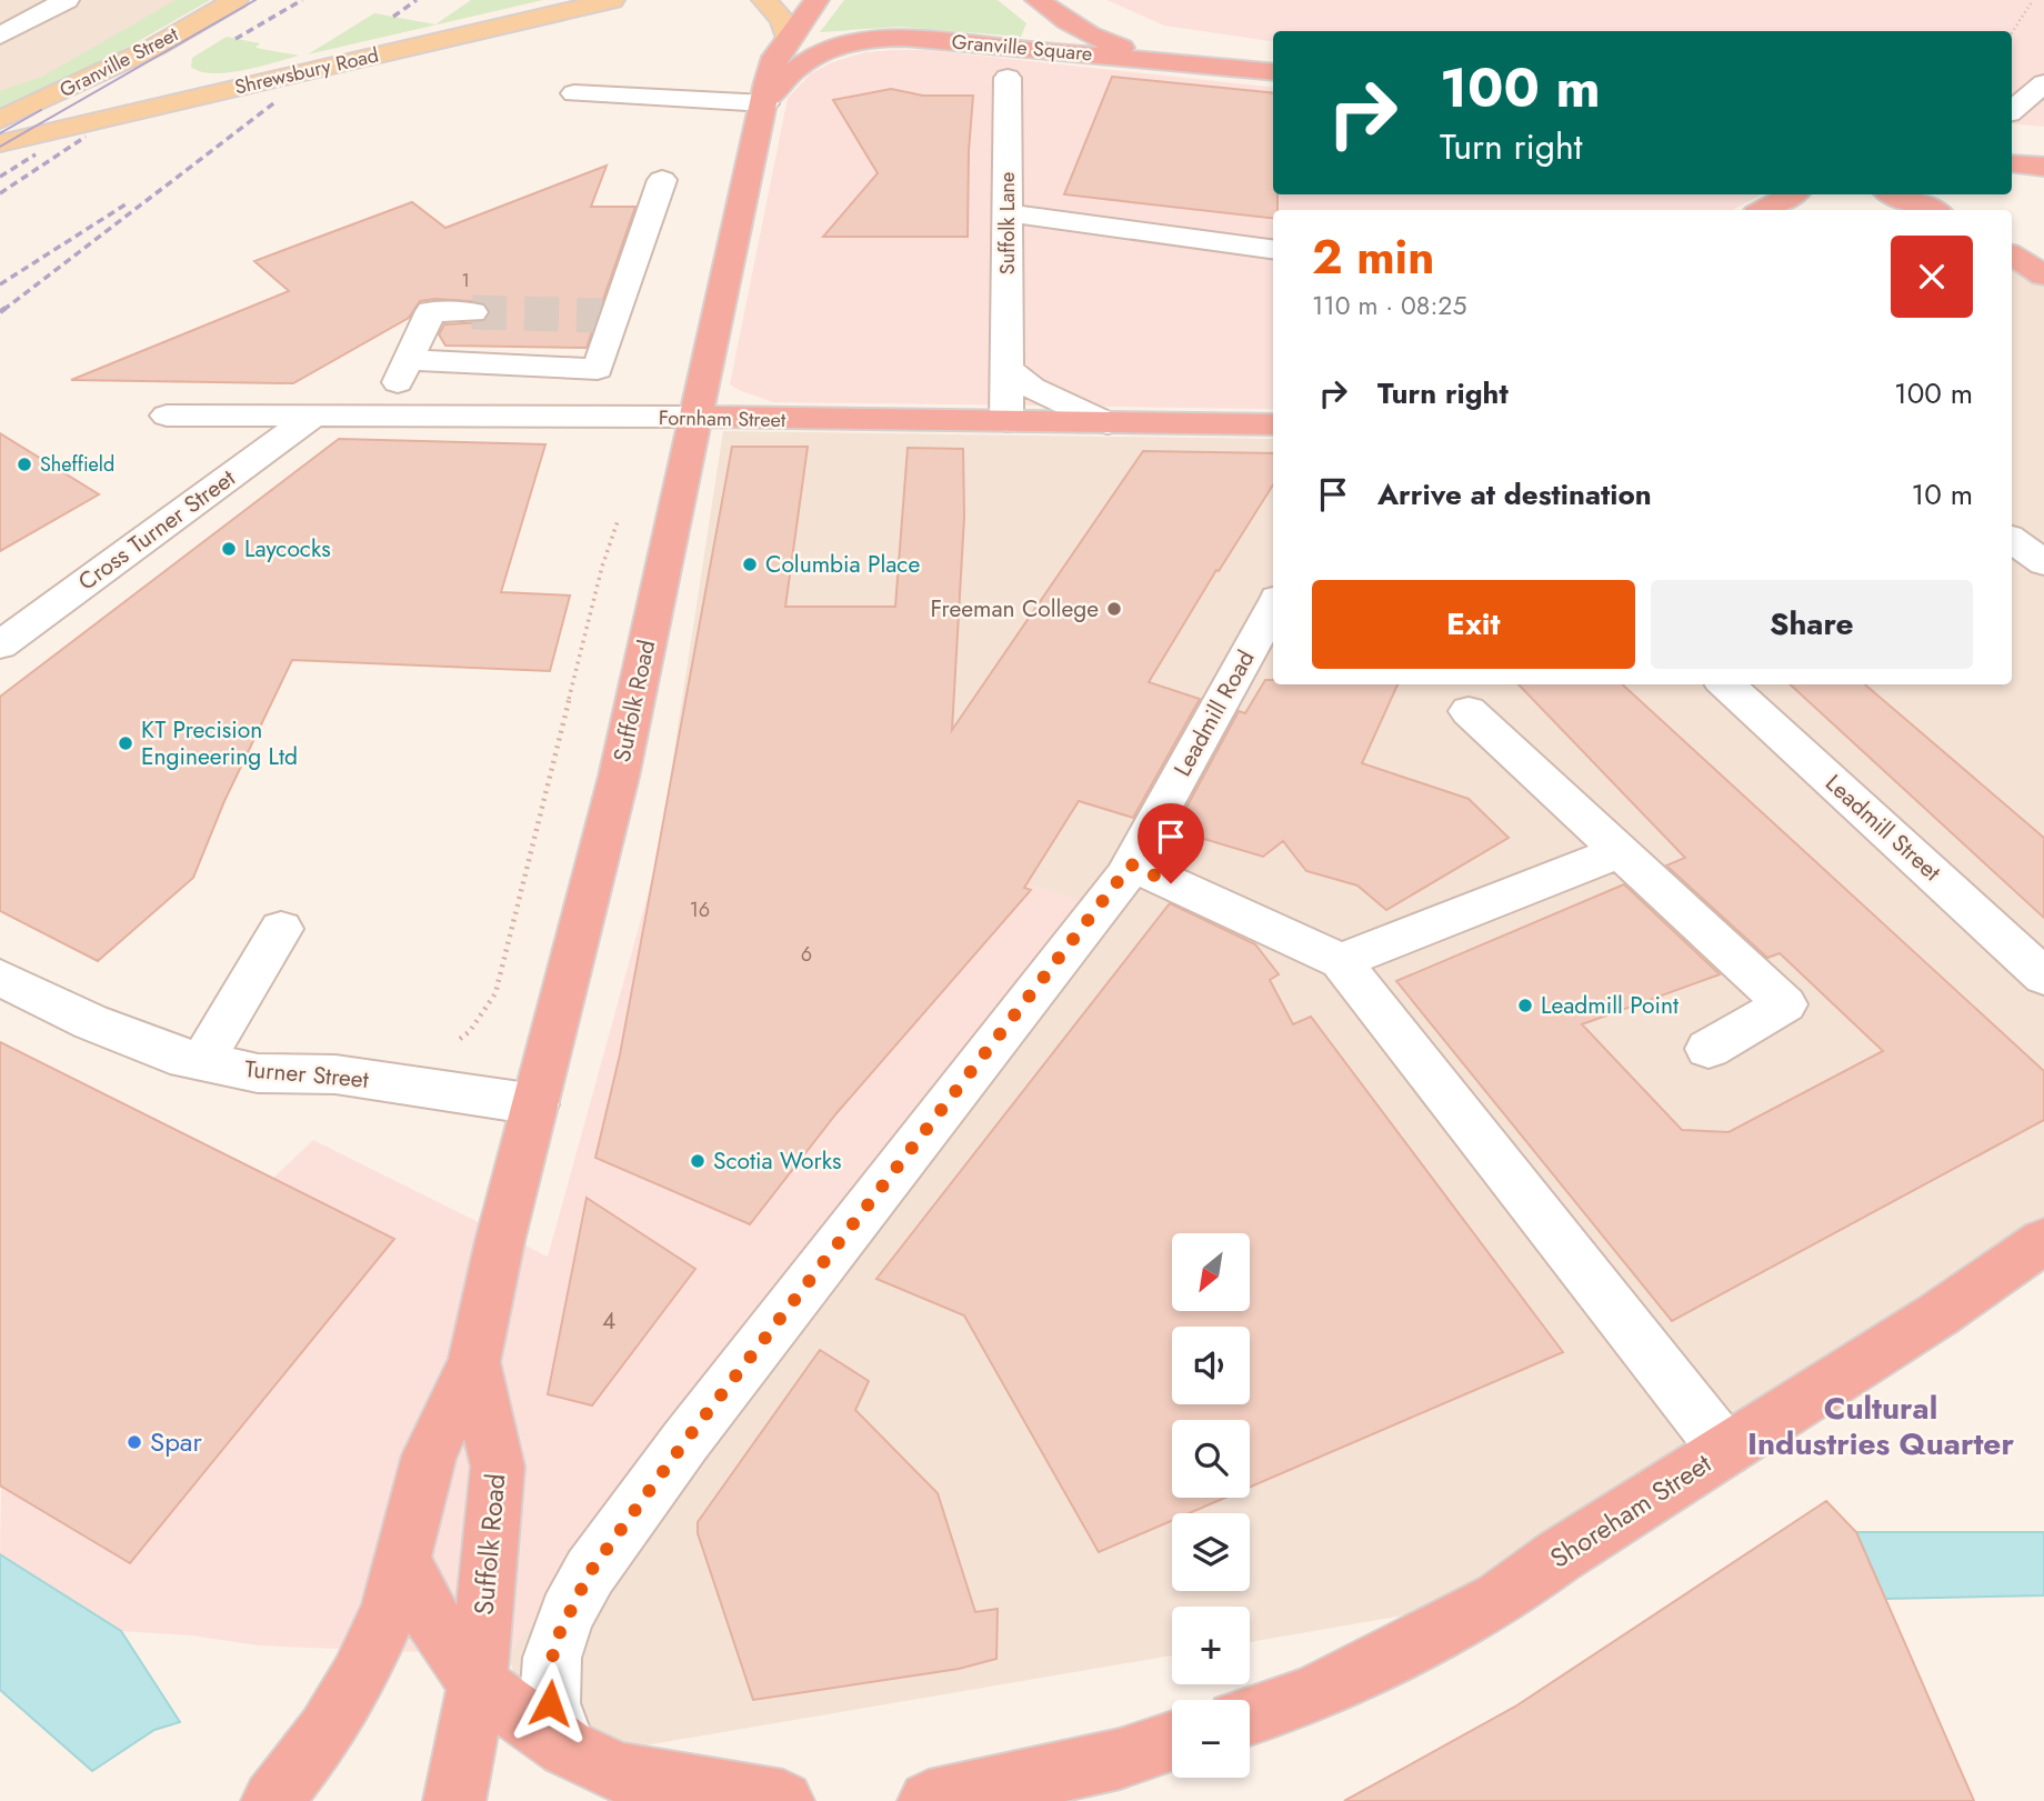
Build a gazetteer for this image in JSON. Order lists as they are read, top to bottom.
{
  "streets": {
    "highway": [
      "Granville Square",
      "Fornham Street",
      "Suffolk Road",
      "Shoreham Street"
    ],
    "main road": ["Granville Street", "Shrewsbury Road"],
    "street": [
      "Suffolk Lane",
      "Cross Turner Street",
      "Leadmill Road",
      "Leadmill Street",
      "Turner Street"
    ]
  },
  "crossings": [
    ["Granville Square", "Suffolk Road"],
    ["Suffolk Lane", "Fornham Street"],
    ["Fornham Street", "Cross Turner Street"],
    ["Fornham Street", "Suffolk Road"],
    ["Suffolk Road", "Turner Street"]
  ],
  "districts": ["Cultural Industries Quarter"],
  "places": [
    "Sheffield",
    "Laycocks",
    "Columbia Place",
    "Freeman College",
    "KT Precision Engineering Ltd",
    "Leadmill Point",
    "Scotia Works",
    "Spar"
  ],
  "house_numbers": [
    "1",
    "16",
    "6",
    "4"
  ],
  "north": "bottom left",
  "page": {
    "turn": ["100 m", "Turn right"],
    "heading": ["2 min", "110 m · 08:25"],
    "list": [
      {
        "name": "Turn right",
        "value": "100 m"
      },
      {
        "name": "Arrive at destination",
        "value": "10 m"
      }
    ],
    "buttons": ["Exit", "Share"],
    "map_buttons": ["+", "−"]
  }
}
